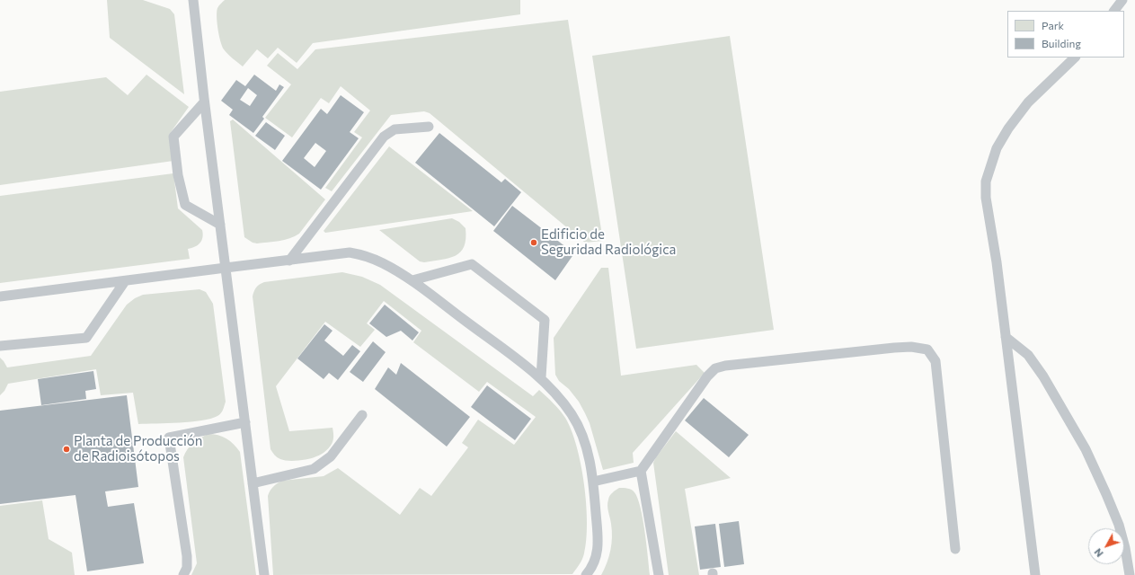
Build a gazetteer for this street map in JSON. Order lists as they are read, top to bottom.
{
  "places": ["Edificio de Seguridad Radiológica", "Planta de Producción de Radioisótopos"],
  "legend": ["Park", "Building"],
  "north": "bottom left"
}
